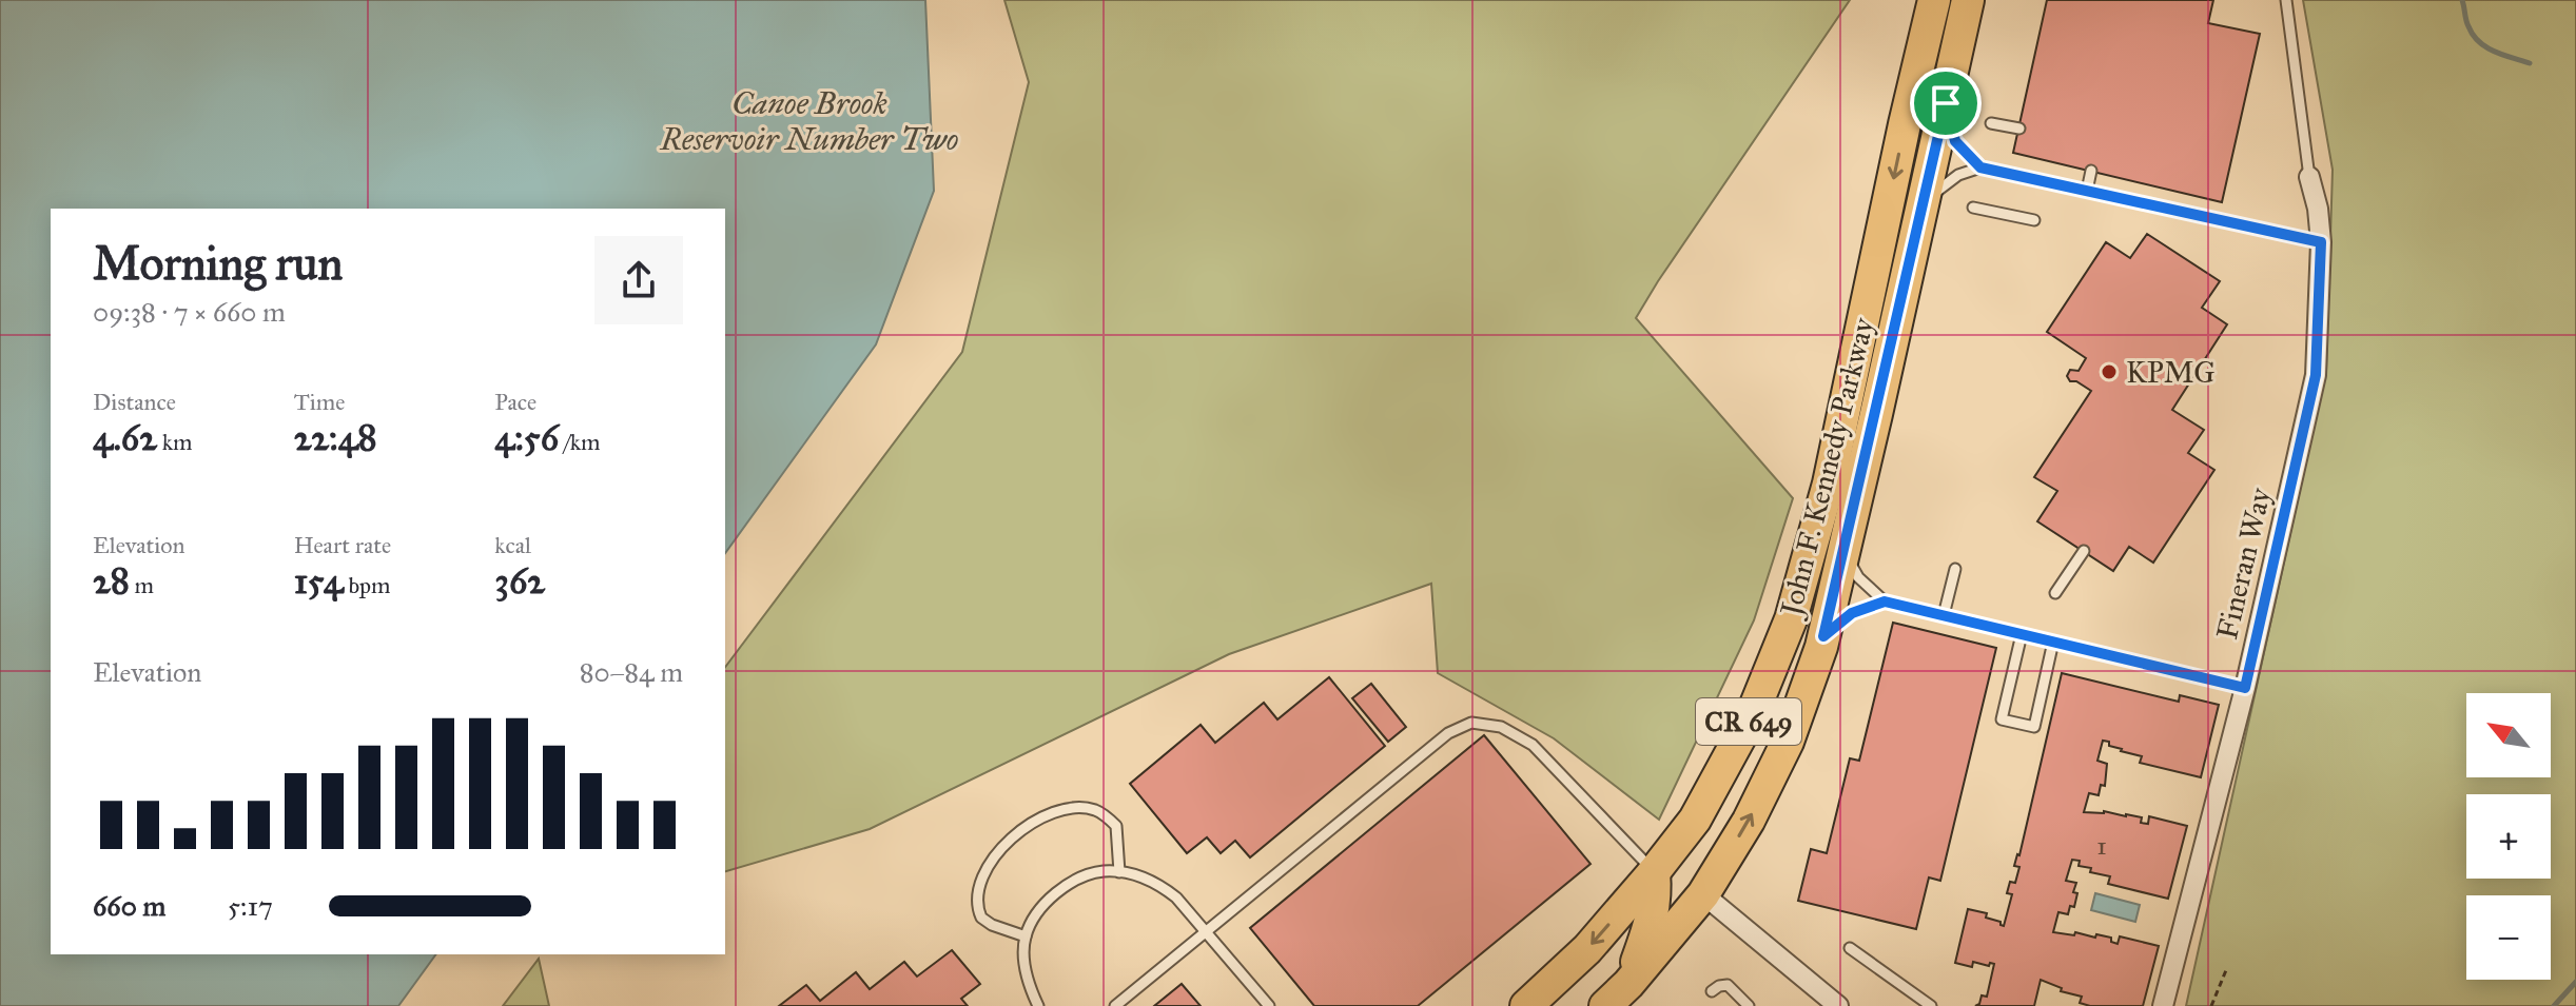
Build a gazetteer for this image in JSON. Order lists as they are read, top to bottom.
{
  "streets": {
    "main road": ["John F. Kennedy Parkway", "CR 649"],
    "street": ["Fineran Way"]
  },
  "water": ["Canoe Brook Reservoir Number Two"],
  "places": ["KPMG"],
  "house_numbers": ["1"],
  "north": "top left",
  "page": {
    "heading": ["Morning run", "09:38 · 7 × 660 m"],
    "stats": [
      ["Distance", "4.62 km"],
      ["Time", "22:48"],
      ["Pace", "4:56 /km"],
      ["Elevation", "28 m"],
      ["Heart rate", "154 bpm"],
      ["kcal", "362"]
    ],
    "chart": ["Elevation", "80–84 m"],
    "map_buttons": ["+", "−"],
    "list": [
      {
        "name": "660 m",
        "note": "5:17"
      }
    ]
  }
}
